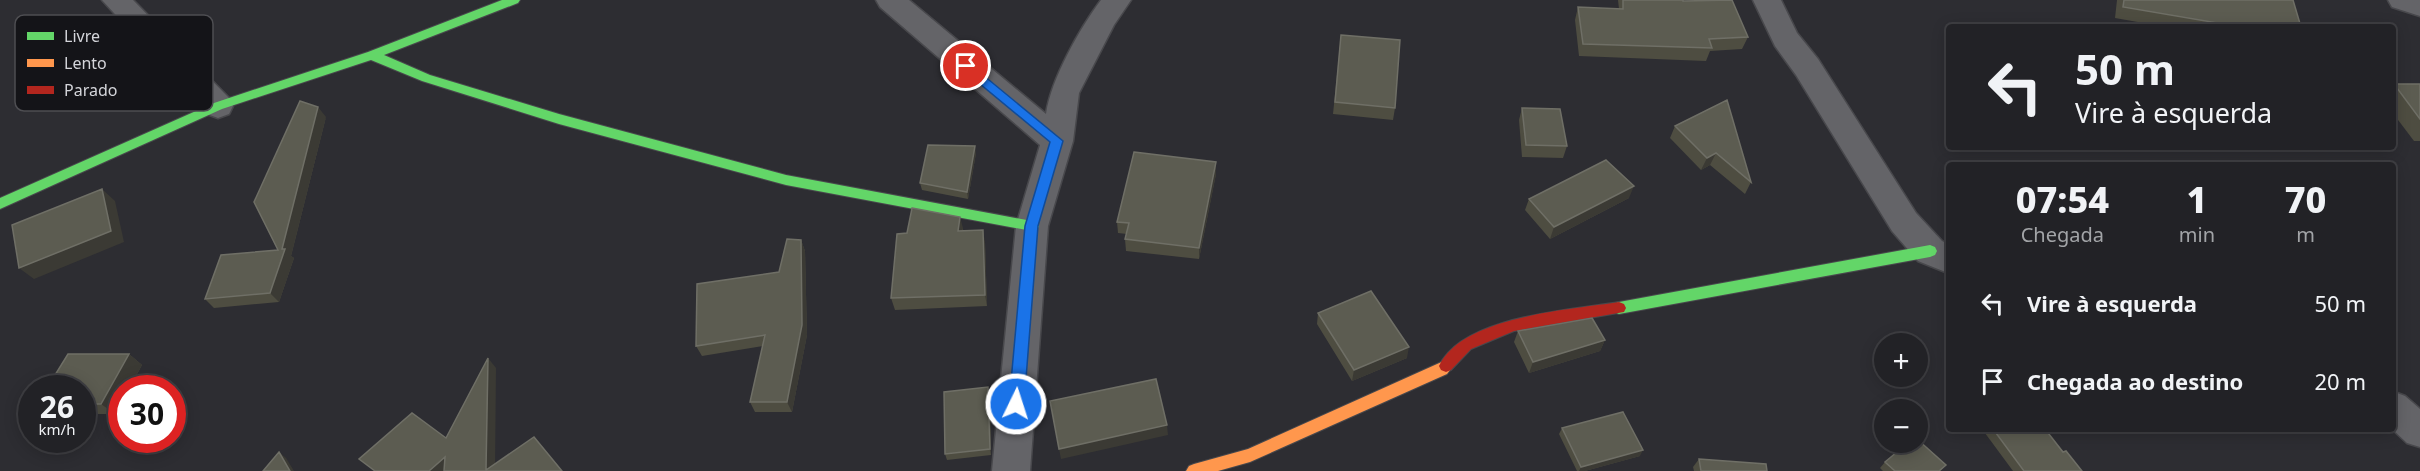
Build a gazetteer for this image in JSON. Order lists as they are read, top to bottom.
{
  "legend": ["Livre", "Lento", "Parado"],
  "page": {
    "turn": ["50 m", "Vire à esquerda"],
    "eta": [
      "07:54",
      "Chegada",
      "1",
      "min",
      "70",
      "m"
    ],
    "list": [
      {
        "name": "Vire à esquerda",
        "value": "50 m"
      },
      {
        "name": "Chegada ao destino",
        "value": "20 m"
      }
    ],
    "map_buttons": ["+", "−"],
    "speed": "26 km/h",
    "limit": "30"
  }
}
